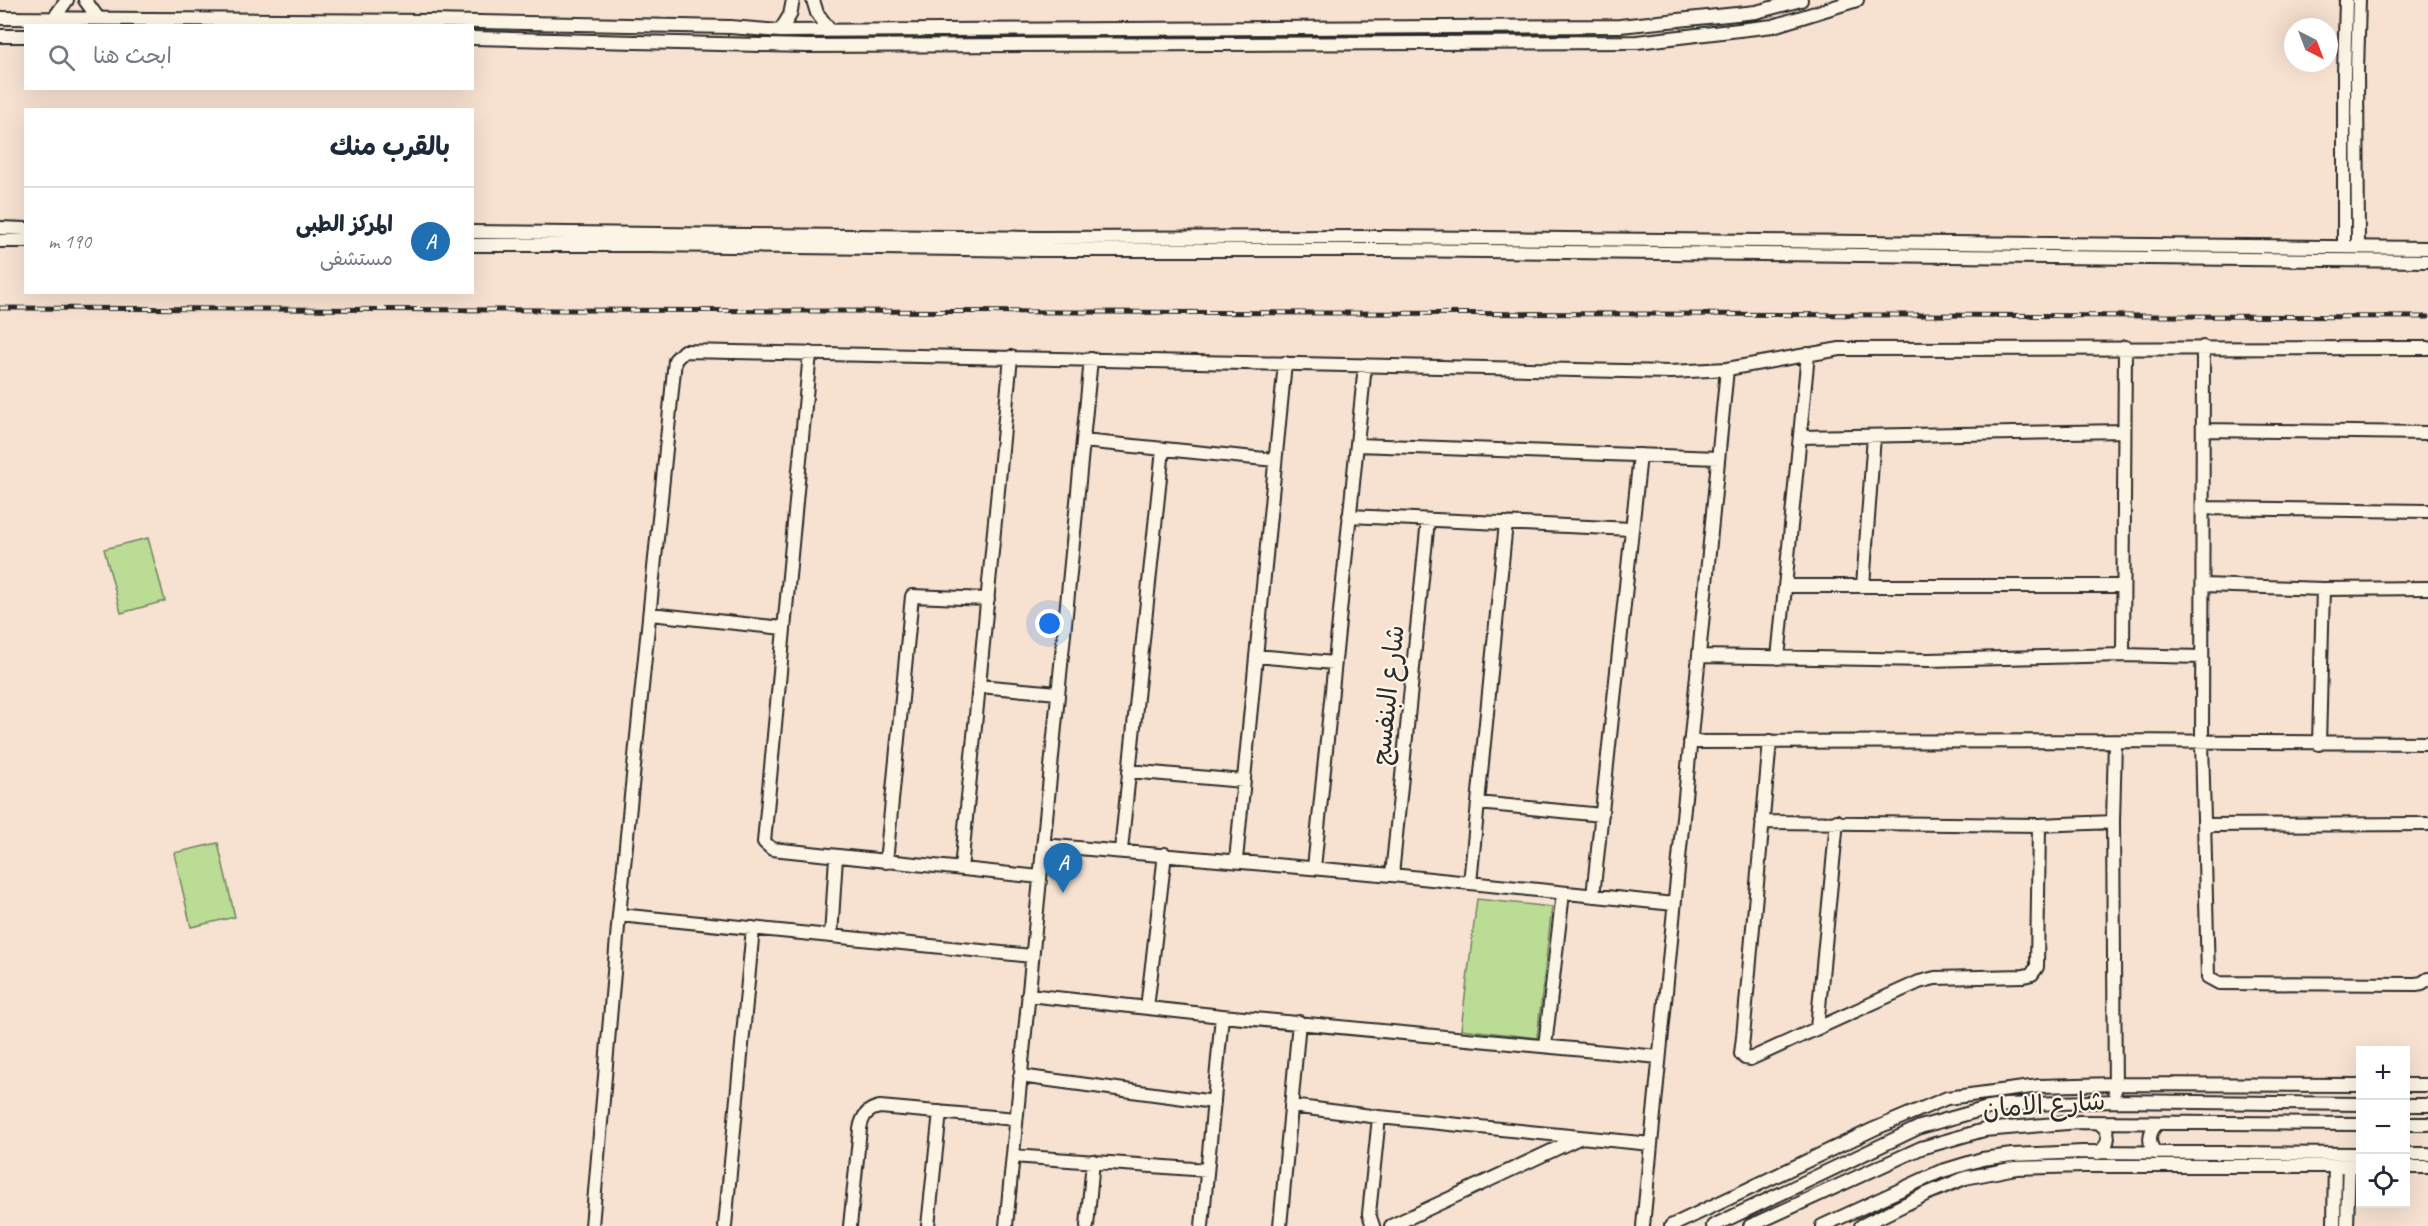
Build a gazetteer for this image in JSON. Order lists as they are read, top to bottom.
{
  "streets": {
    "street": ["شارع البنفسج", "شارع الامان"]
  },
  "north": "bottom right",
  "page": {
    "search": "ابحث هنا",
    "heading": "بالقرب منك",
    "list": [
      {
        "mark": "A",
        "name": "المركز الطبى",
        "note": "مستشفى",
        "value": "190 m"
      }
    ],
    "pins": "A",
    "map_buttons": ["+", "−"]
  }
}
